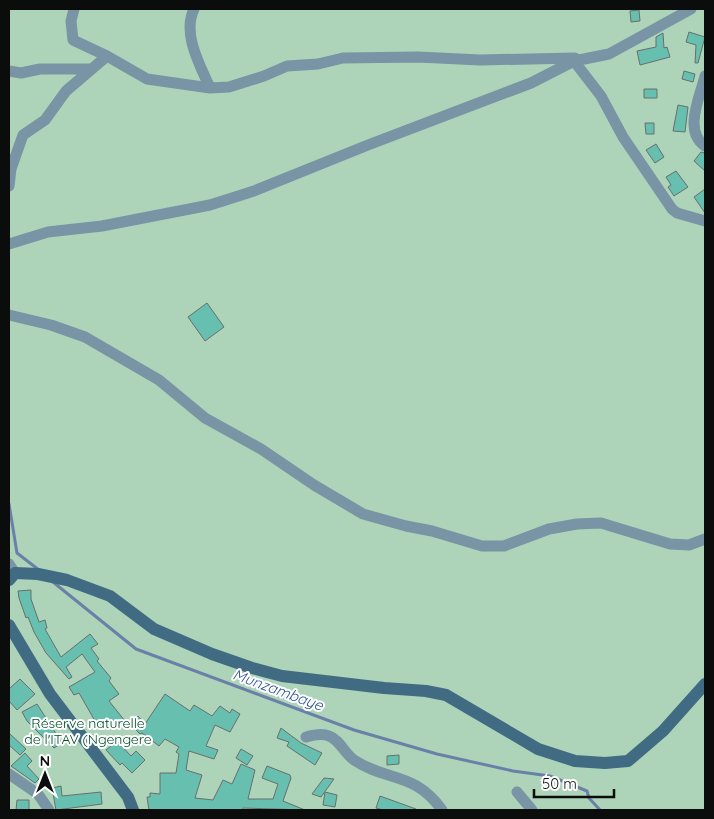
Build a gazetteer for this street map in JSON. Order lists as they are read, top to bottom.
{
  "water": ["Munzambaye"],
  "parks": ["Réserve naturelle de l'ITAV (Ngengere"],
  "scale_bar": "50 m",
  "north": "top"
}
